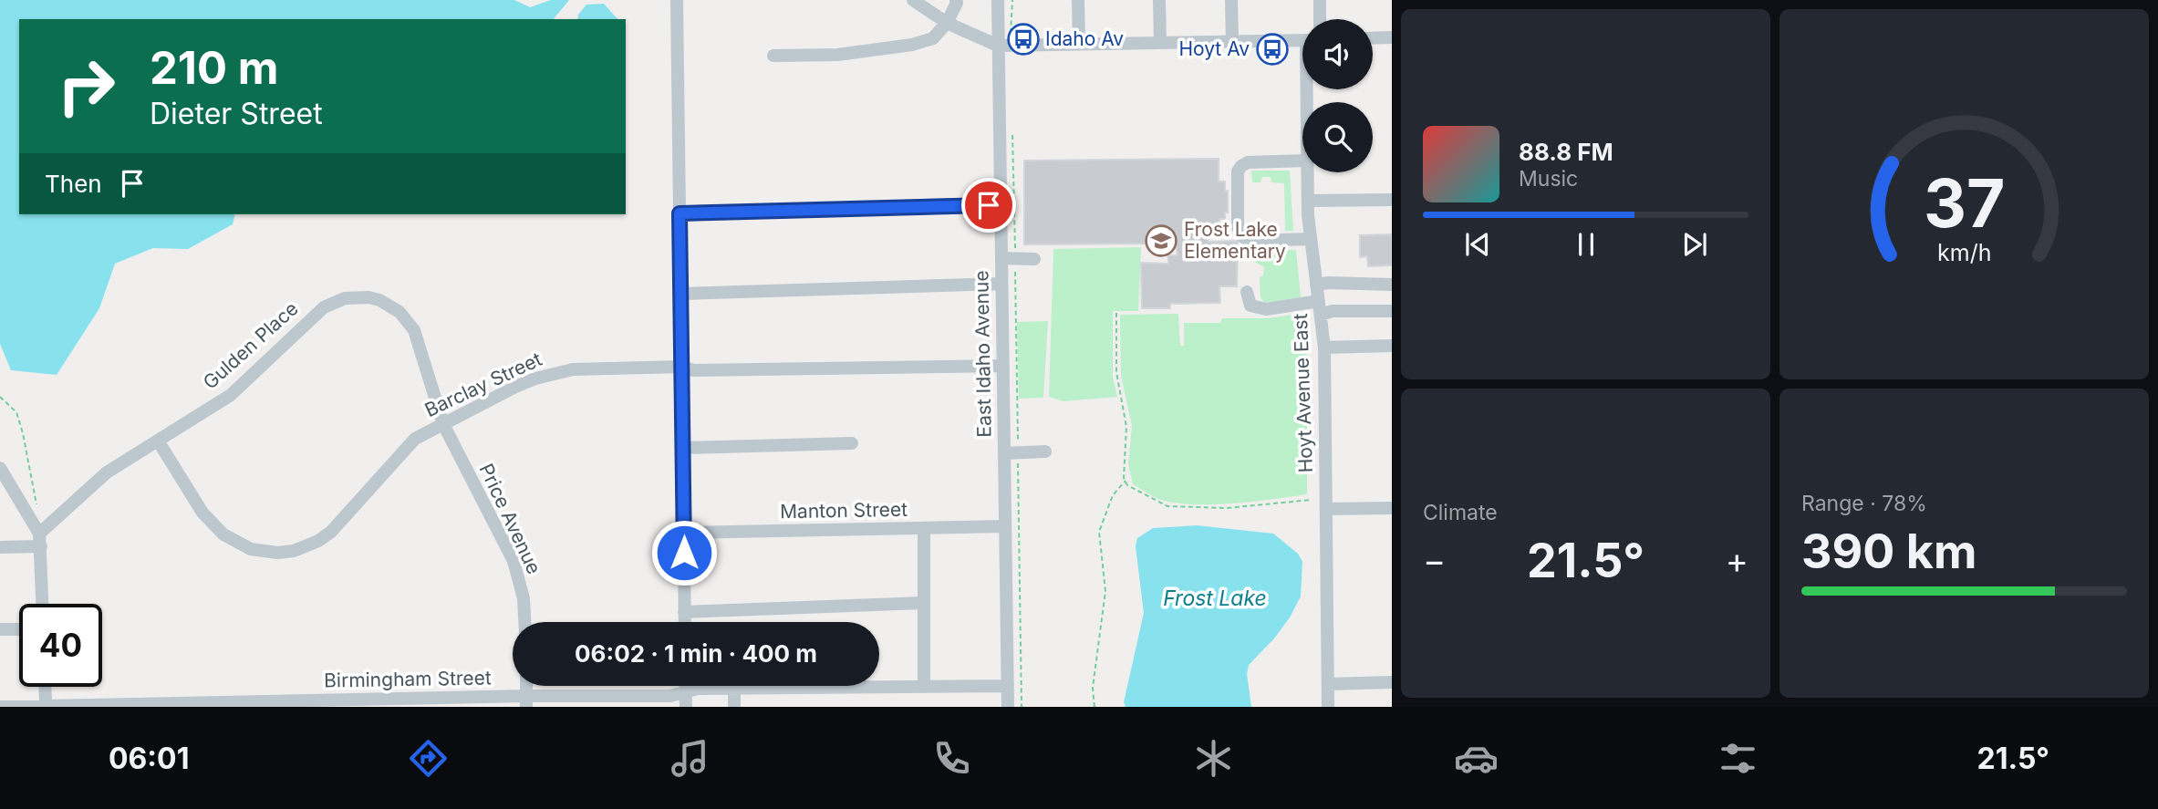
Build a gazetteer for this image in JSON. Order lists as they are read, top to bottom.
{
  "streets": {
    "street": [
      "Gulden Place",
      "East Idaho Avenue",
      "Barclay Street",
      "Hoyt Avenue East",
      "Manton Street",
      "Price Avenue",
      "Birmingham Street"
    ]
  },
  "crossings": [
    ["Gulden Place", "Barclay Street"],
    ["Gulden Place", "Price Avenue"],
    ["East Idaho Avenue", "Barclay Street"],
    ["East Idaho Avenue", "Manton Street"],
    ["East Idaho Avenue", "Birmingham Street"],
    ["Barclay Street", "Price Avenue"]
  ],
  "water": ["Frost Lake"],
  "places": {
    "bus stop": ["Idaho Av", "Hoyt Av"],
    "school or university": ["Frost Lake Elementary"]
  },
  "page": {
    "turn": ["210 m", "Dieter Street"],
    "song": ["88.8 FM", "Music"],
    "then": "Then",
    "tile": [
      "Climate",
      ["Range · 78%", "390 km"]
    ],
    "heat": ["−", "21.5°", "+"],
    "limit": "40",
    "trip": "06:02 · 1 min · 400 m",
    "tabs": ["06:01", "21.5°"],
    "gauge": ["37", "km/h"]
  }
}
